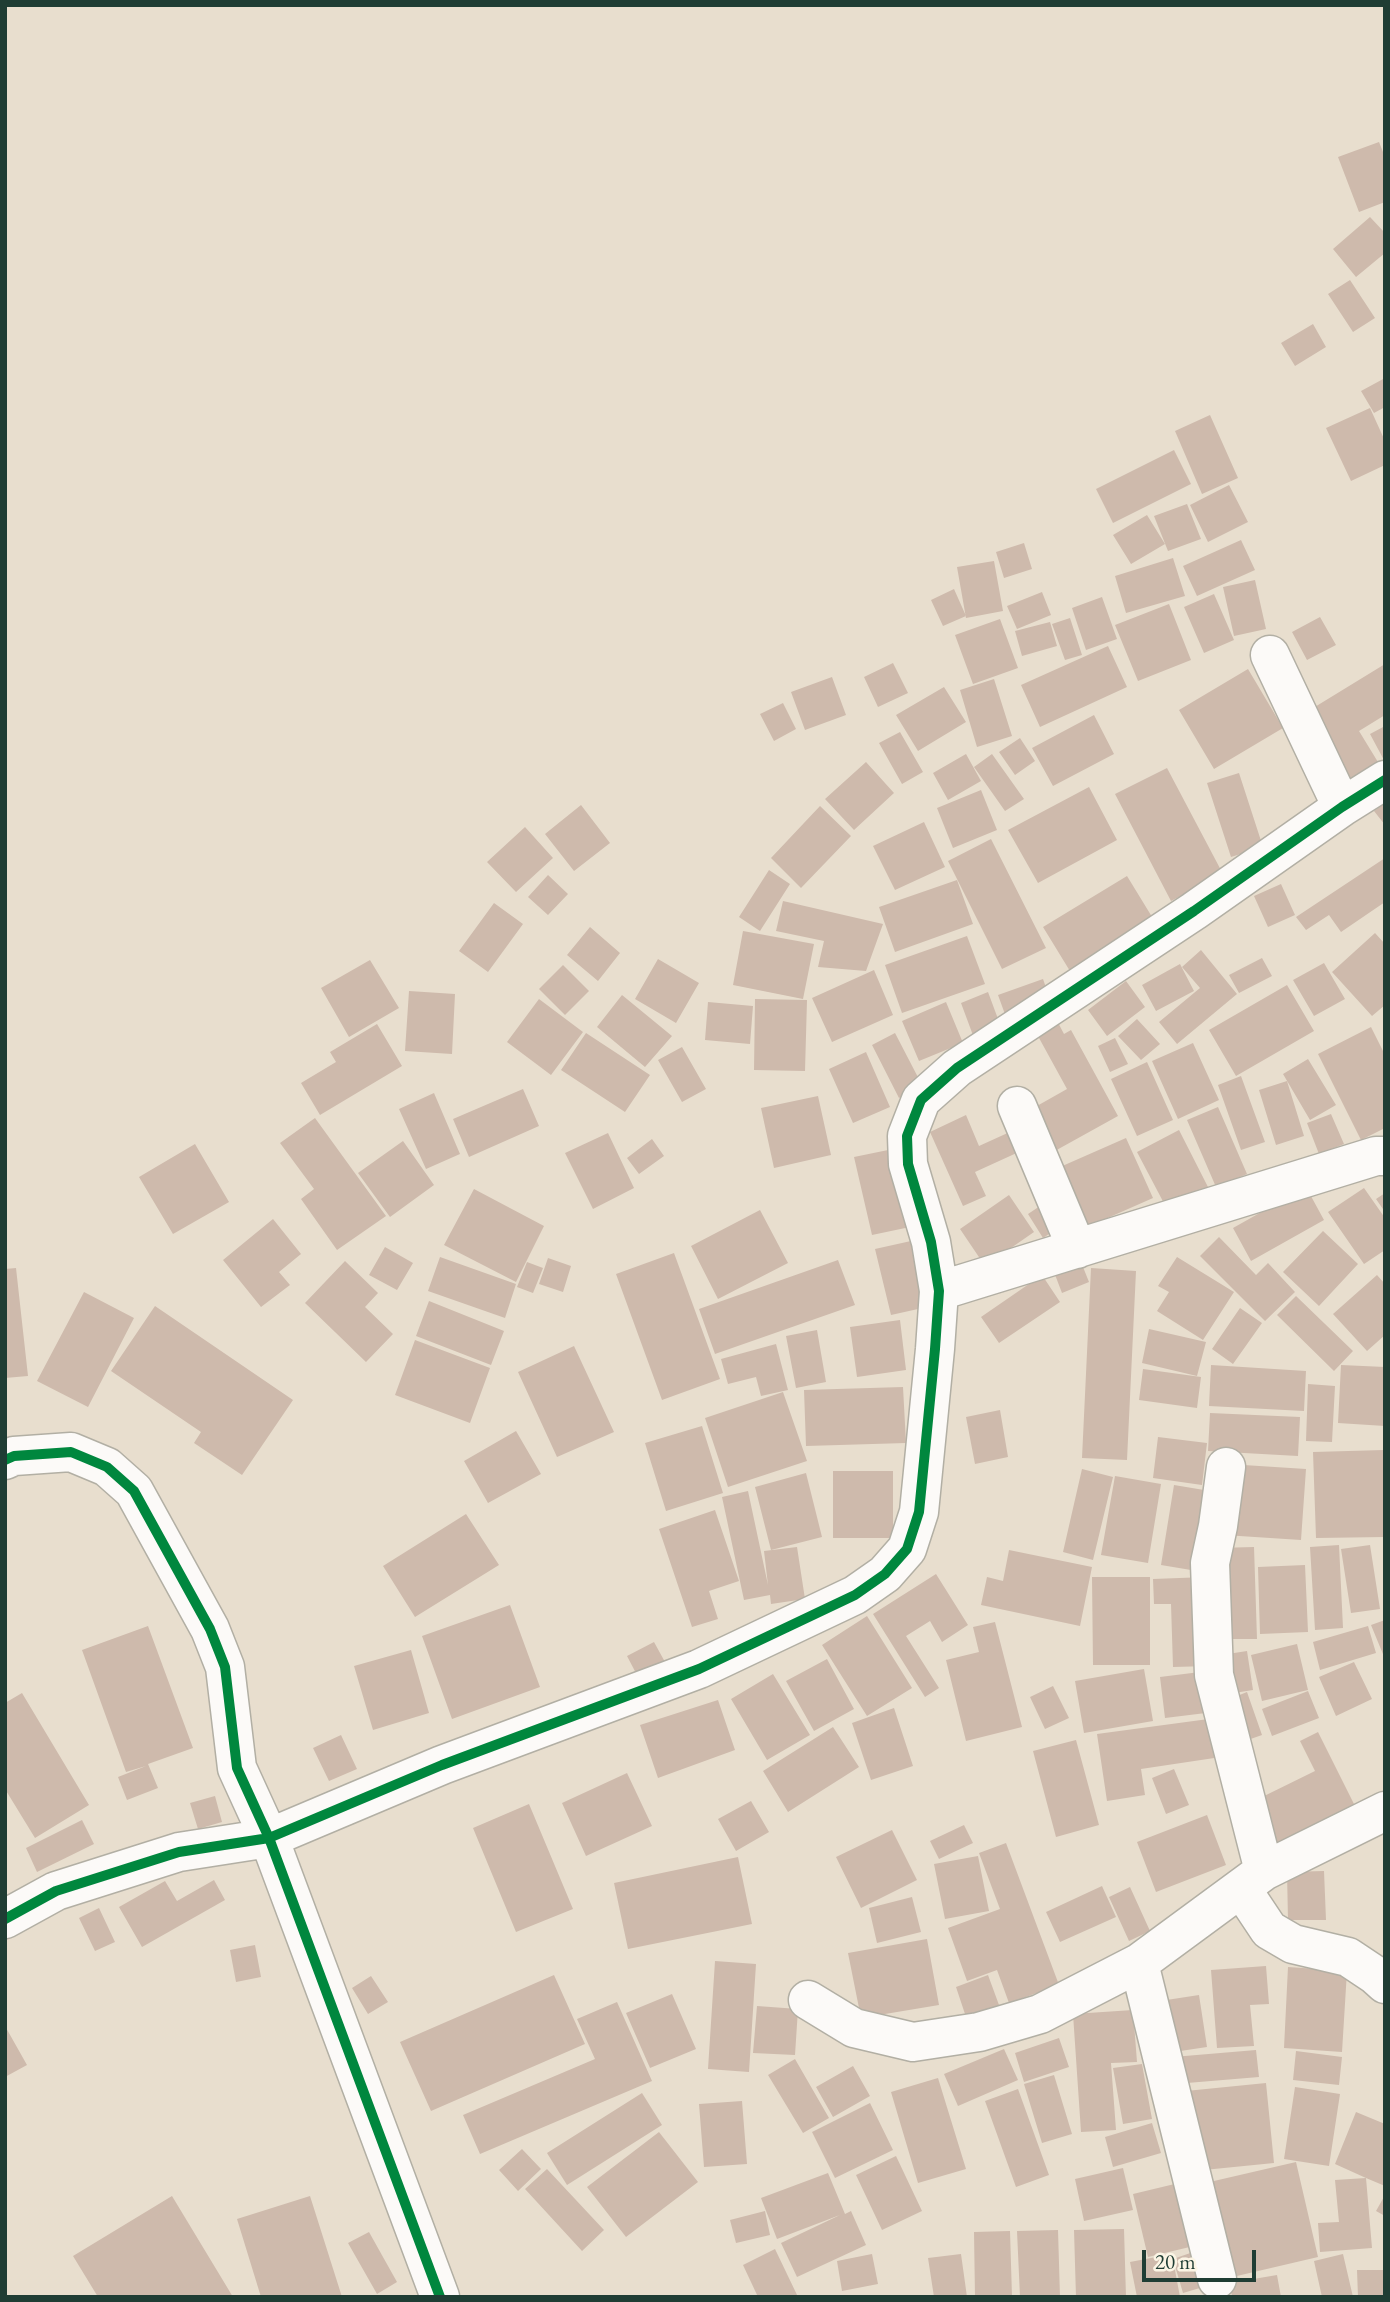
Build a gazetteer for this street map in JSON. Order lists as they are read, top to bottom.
{
  "scale_bar": "20 m"
}
